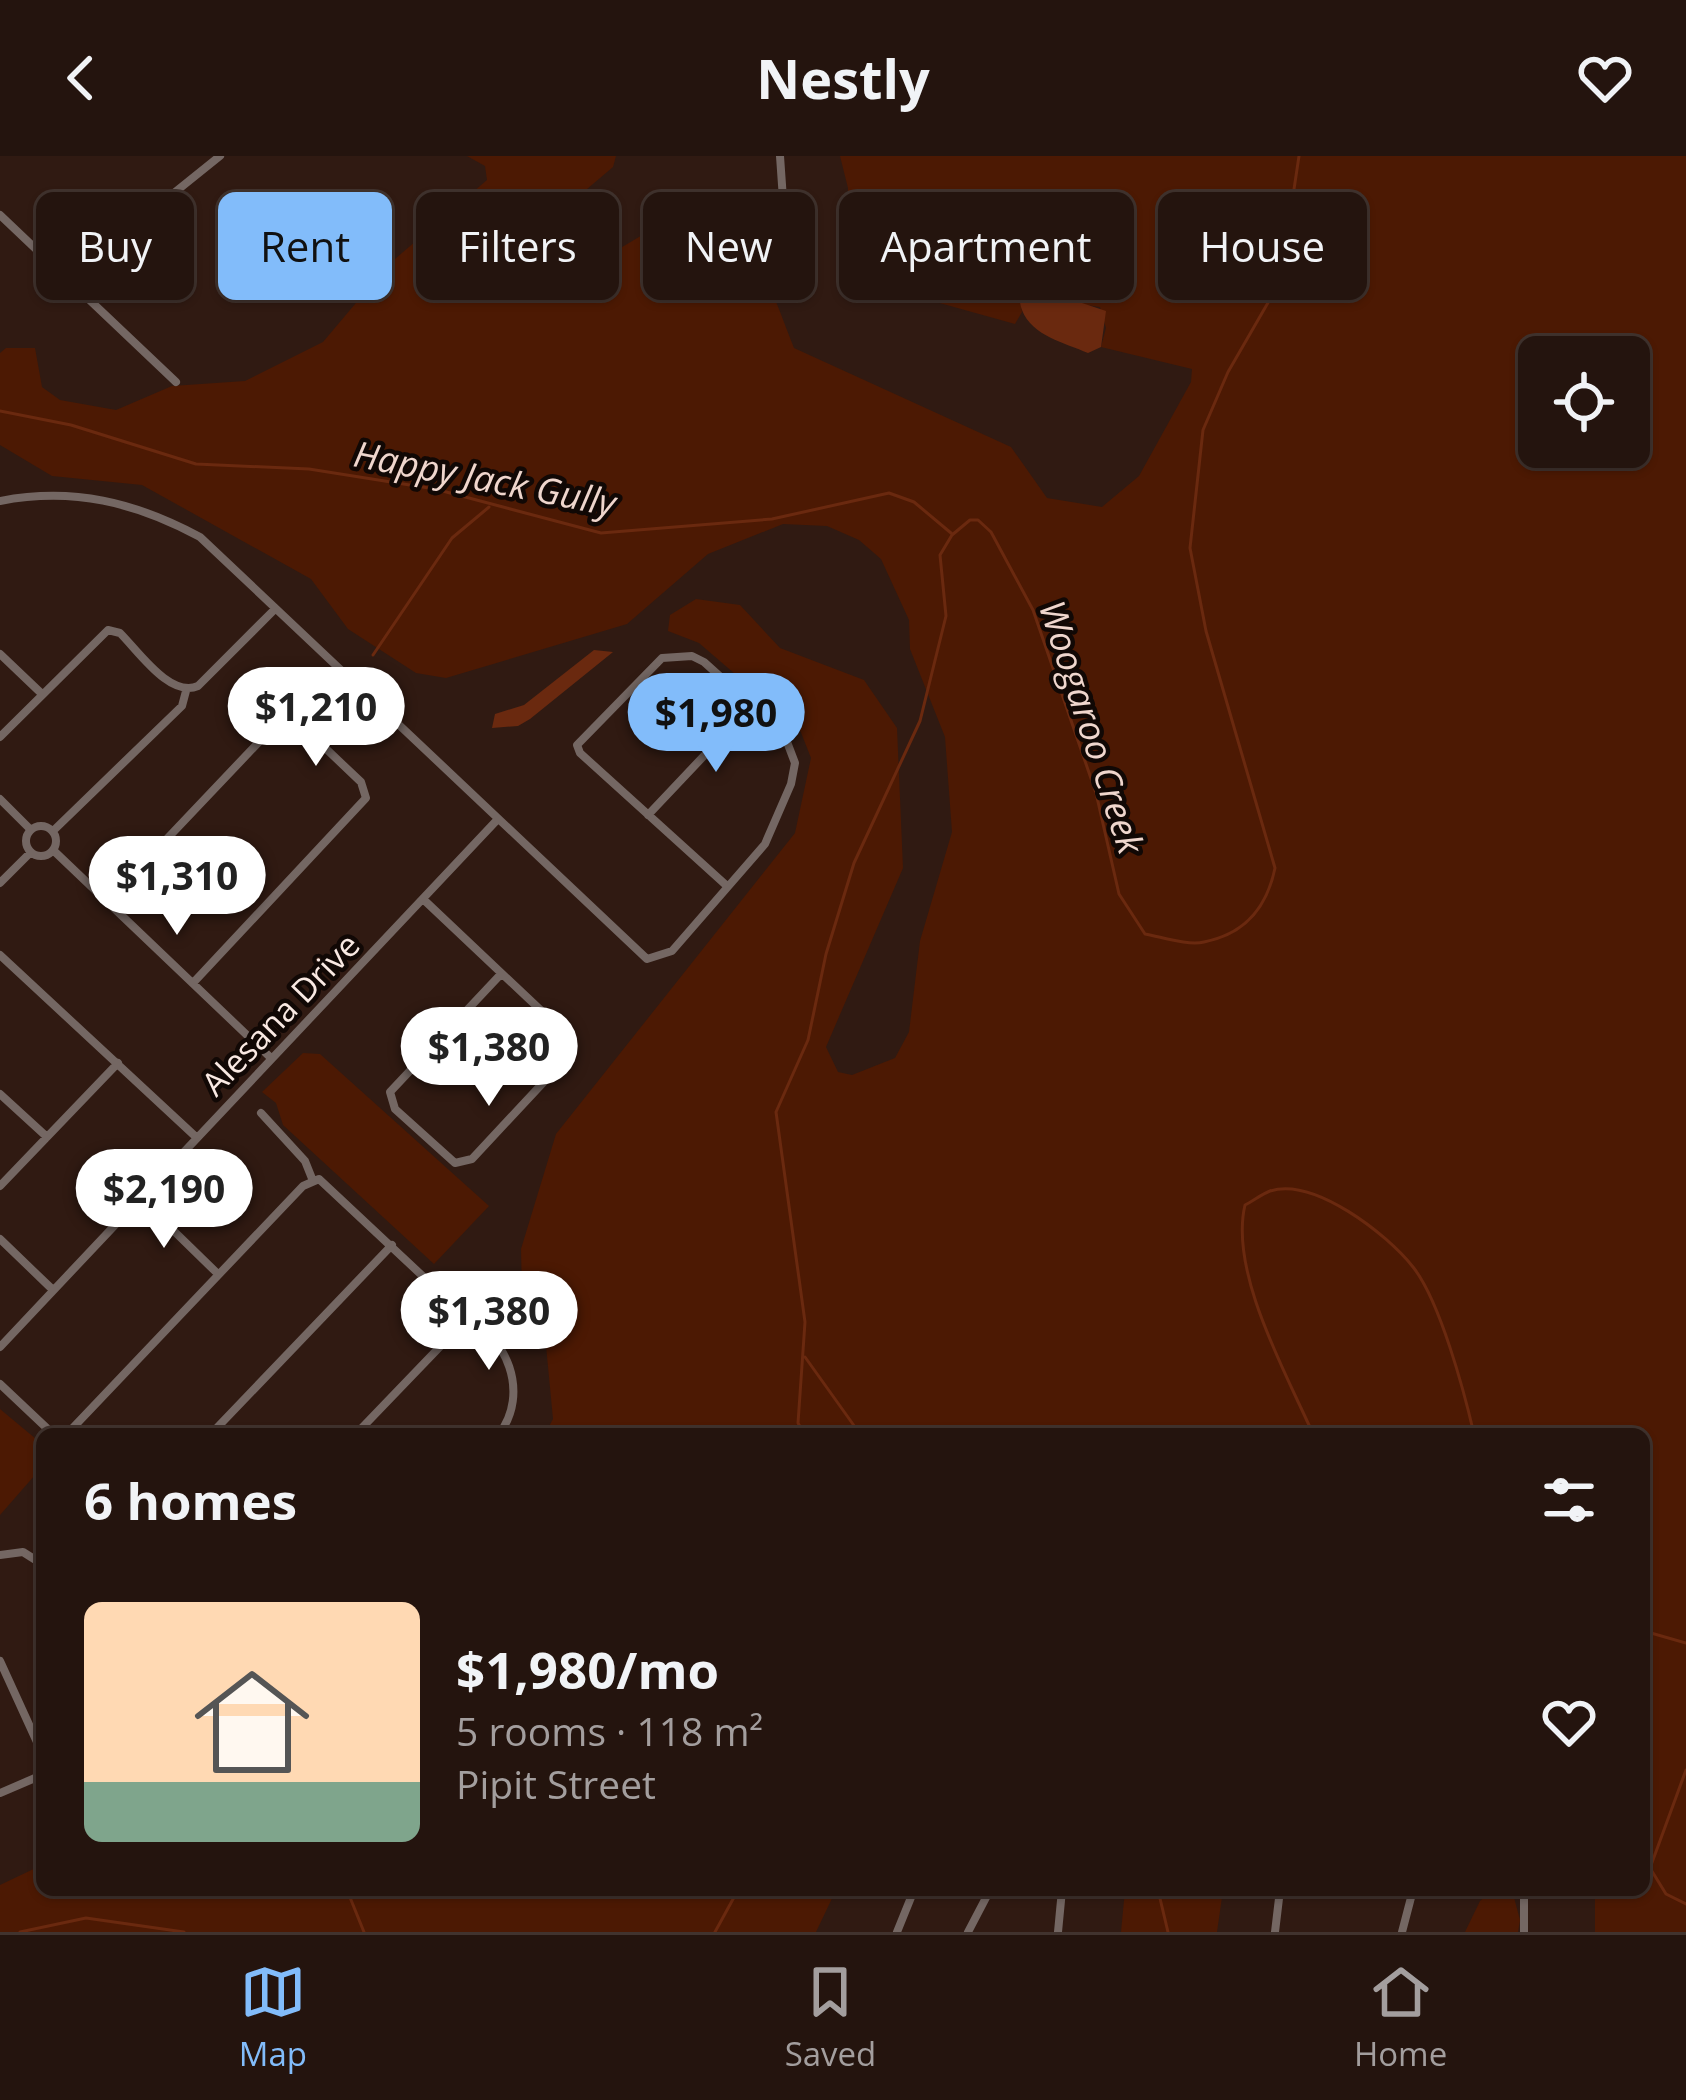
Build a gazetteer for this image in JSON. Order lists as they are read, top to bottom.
{
  "streets": {
    "street": ["Alesana Drive"]
  },
  "water": ["Happy Jack Gully", "Woogaroo Creek"],
  "page": {
    "header": "Nestly",
    "chip": [
      "Buy",
      "Rent",
      "Filters",
      "New",
      "Apartment",
      "House"
    ],
    "price": [
      "$1,210",
      "$1,980",
      "$1,310",
      "$1,380",
      "$2,190",
      "$1,380"
    ],
    "heading": "6 homes",
    "list": [
      {
        "name": "$1,980/mo",
        "note": "5 rooms · 118 m² · Pipit Street"
      }
    ],
    "tabs": ["Map", "Saved", "Home"]
  }
}
